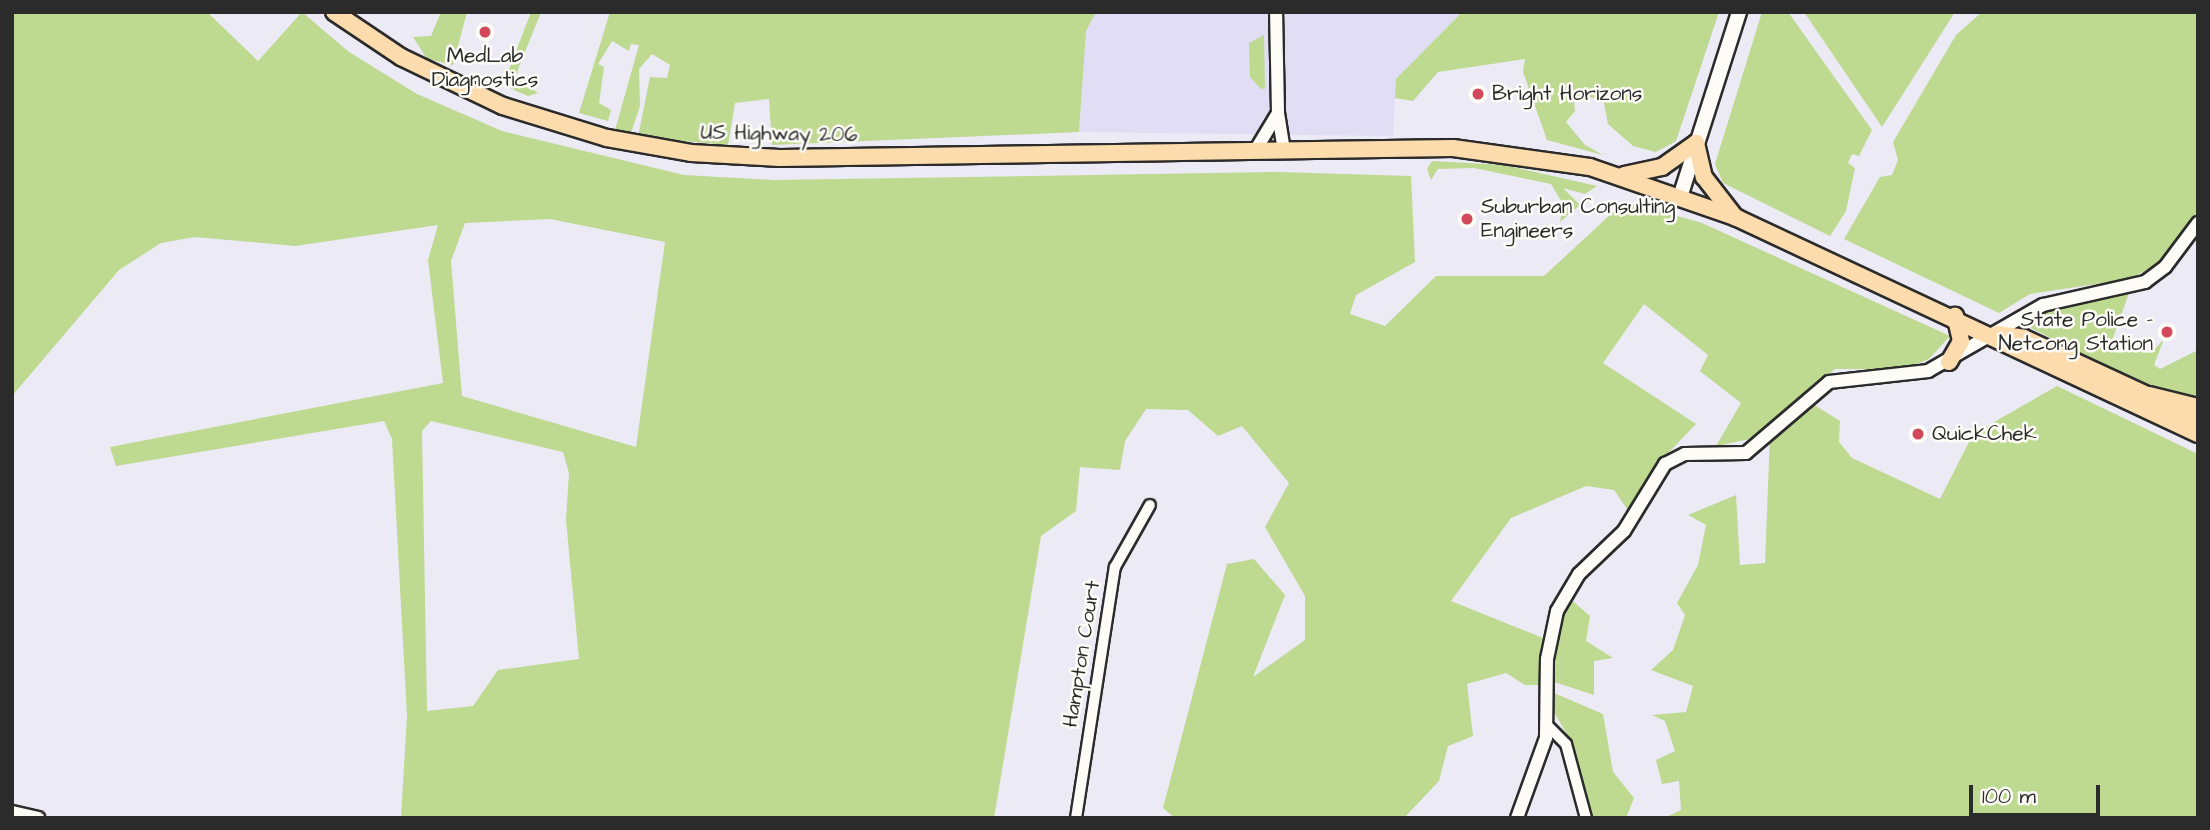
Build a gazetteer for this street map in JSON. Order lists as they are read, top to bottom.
{
  "streets": {
    "main road": ["US Highway 206"],
    "street": ["Hampton Court"]
  },
  "places": [
    "MedLab Diagnostics",
    "Bright Horizons",
    "Suburban Consulting Engineers",
    "State Police - Netcong Station",
    "QuickChek"
  ],
  "scale_bar": "100 m"
}
